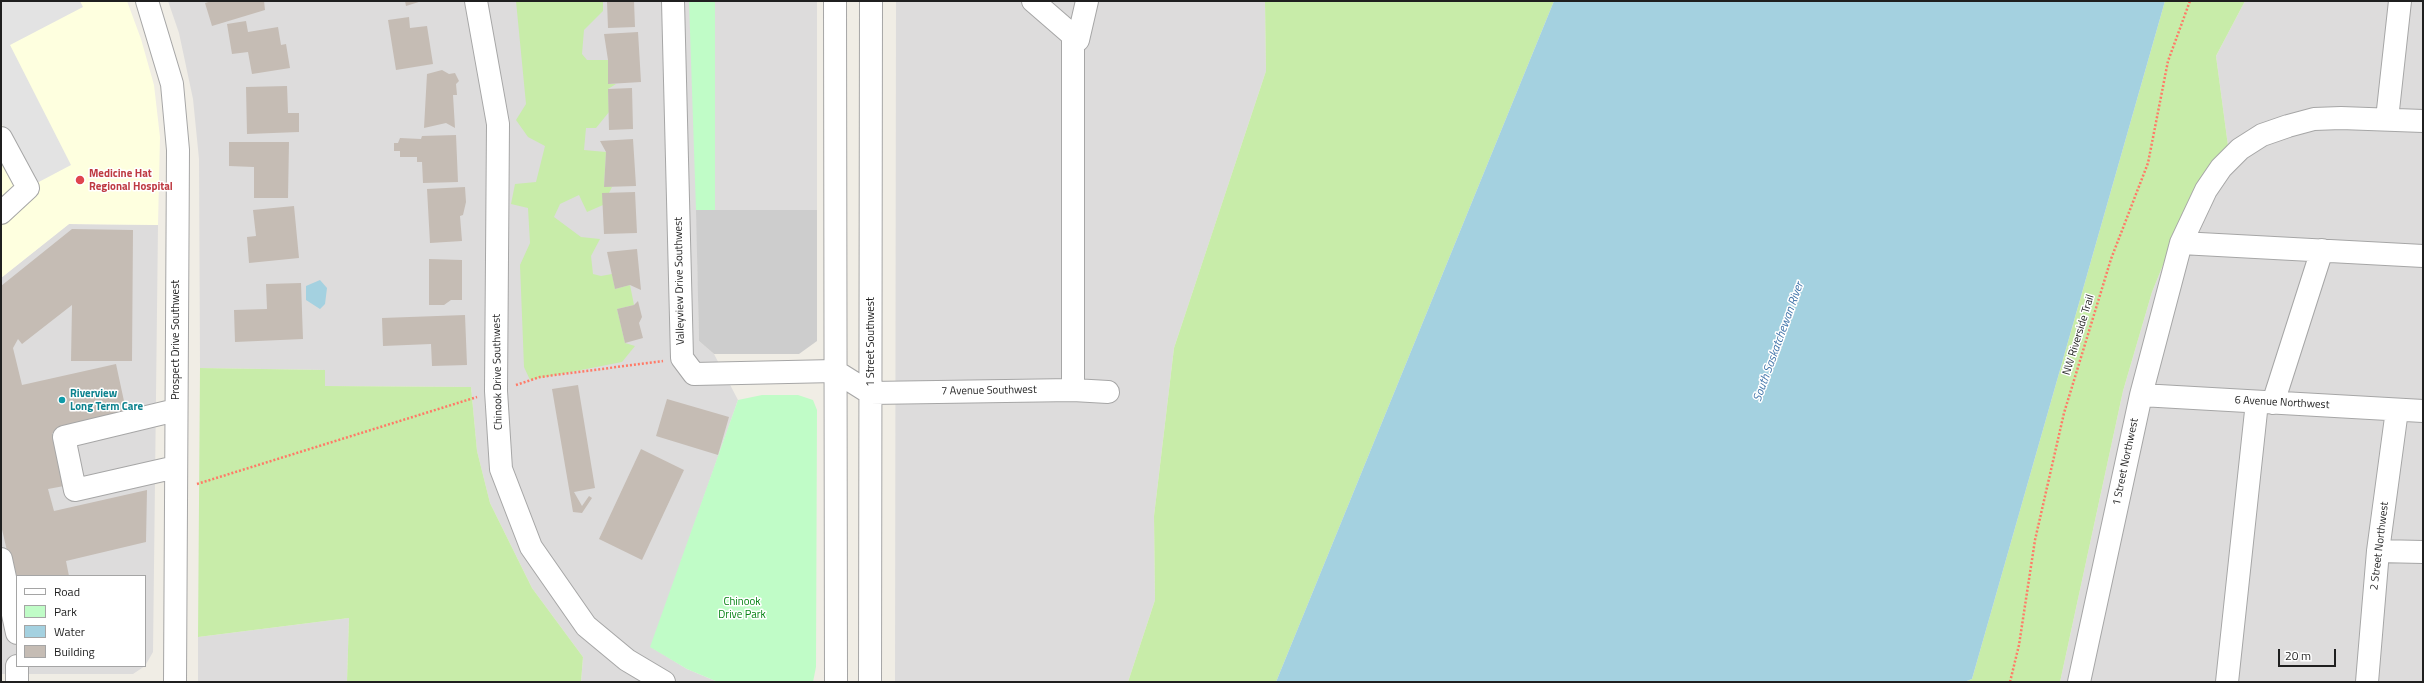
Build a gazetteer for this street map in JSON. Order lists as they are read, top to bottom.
{
  "streets": {
    "street": [
      "Valleyview Drive Southwest",
      "Prospect Drive Southwest",
      "1 Street Southwest",
      "Chinook Drive Southwest",
      "7 Avenue Southwest",
      "6 Avenue Northwest",
      "1 Street Northwest",
      "2 Street Northwest"
    ],
    "path": ["NW Riverside Trail"]
  },
  "crossings": [
    ["1 Street Southwest", "7 Avenue Southwest"],
    ["6 Avenue Northwest", "1 Street Northwest"],
    ["6 Avenue Northwest", "2 Street Northwest"]
  ],
  "water": ["South Saskatchewan River"],
  "parks": ["Chinook Drive Park"],
  "places": ["Medicine Hat Regional Hospital", "Riverview Long Term Care"],
  "legend": [
    "Road",
    "Park",
    "Water",
    "Building"
  ],
  "scale_bar": "20 m"
}
